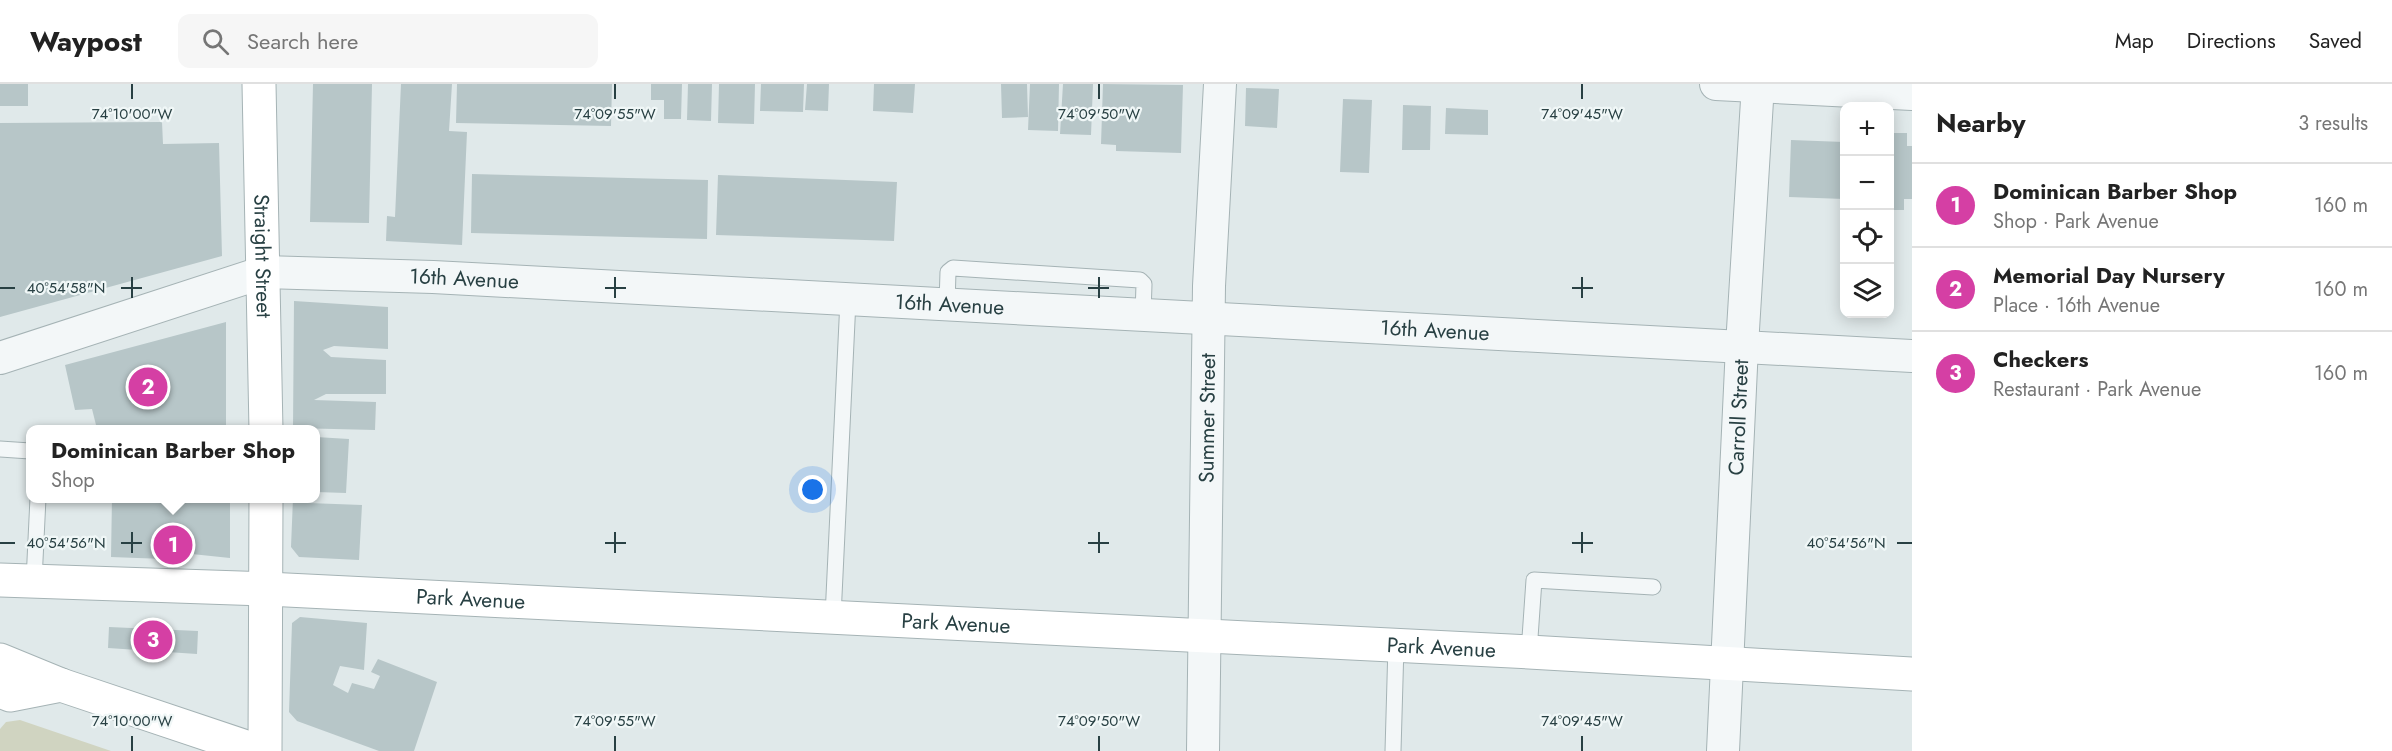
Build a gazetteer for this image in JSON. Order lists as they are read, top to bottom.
{
  "streets": {
    "main road": ["Straight Street", "Park Avenue"],
    "street": ["16th Avenue", "Summer Street", "Carroll Street"]
  },
  "crossings": [
    ["Straight Street", "16th Avenue"],
    ["16th Avenue", "Summer Street"],
    ["16th Avenue", "Carroll Street"],
    ["Summer Street", "Park Avenue"],
    ["Carroll Street", "Park Avenue"]
  ],
  "page": {
    "header": "Waypost",
    "search": "Search here",
    "nav": ["Map", "Directions", "Saved"],
    "heading": ["Nearby", "3 results"],
    "map_buttons": ["+", "−"],
    "list": [
      {
        "mark": "1",
        "name": "Dominican Barber Shop",
        "note": "Shop · Park Avenue",
        "value": "160 m"
      },
      {
        "mark": "2",
        "name": "Memorial Day Nursery",
        "note": "Place · 16th Avenue",
        "value": "160 m"
      },
      {
        "mark": "3",
        "name": "Checkers",
        "note": "Restaurant · Park Avenue",
        "value": "160 m"
      }
    ],
    "pins": ["2", "1", "3"],
    "popup": ["Dominican Barber Shop", "Shop"]
  },
  "coordinates": [
    "74°10'00\"W",
    "74°09'55\"W",
    "74°09'50\"W",
    "74°09'45\"W",
    "40°54'58\"N",
    "40°54'56\"N"
  ]
}
